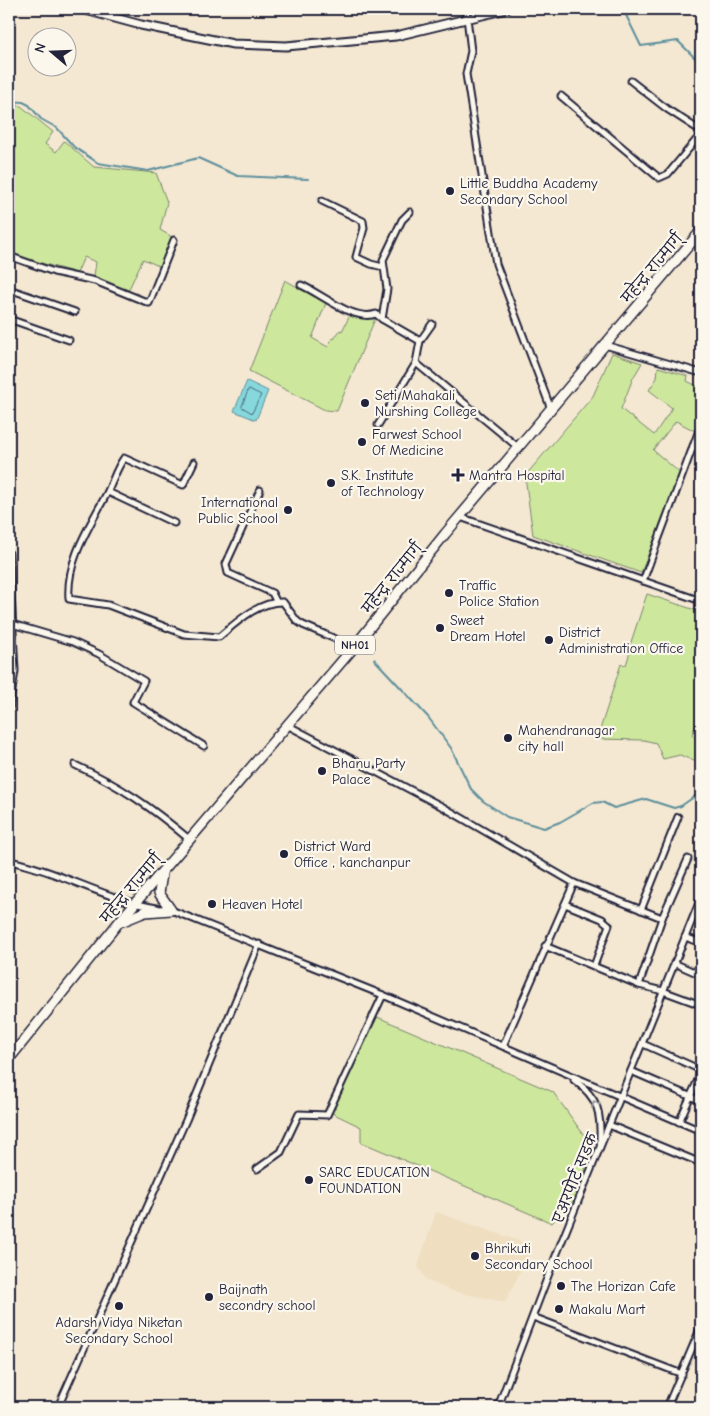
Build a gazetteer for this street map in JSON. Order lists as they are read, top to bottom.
{
  "streets": {
    "highway": ["महेन्द्र राज्मार्ग्", "NH01"],
    "street": ["एअरपोर्ट सडक"]
  },
  "places": {
    "other": [
      "Little Buddha Academy Secondary School",
      "Seti Mahakali Nurshing College",
      "Farwest School Of Medicine",
      "S.K. Institute of Technology",
      "International Public School",
      "Traffic Police Station",
      "Sweet Dream Hotel",
      "District Administration Office",
      "Mahendranagar city hall",
      "Bhanu Party Palace",
      "District Ward Office , kanchanpur",
      "Heaven Hotel",
      "SARC EDUCATION FOUNDATION",
      "Bhrikuti Secondary School",
      "The Horizan Cafe",
      "Baijnath secondry school",
      "Adarsh Vidya Niketan Secondary School",
      "Makalu Mart"
    ],
    "health": ["Mantra Hospital"]
  },
  "north": "left"
}
